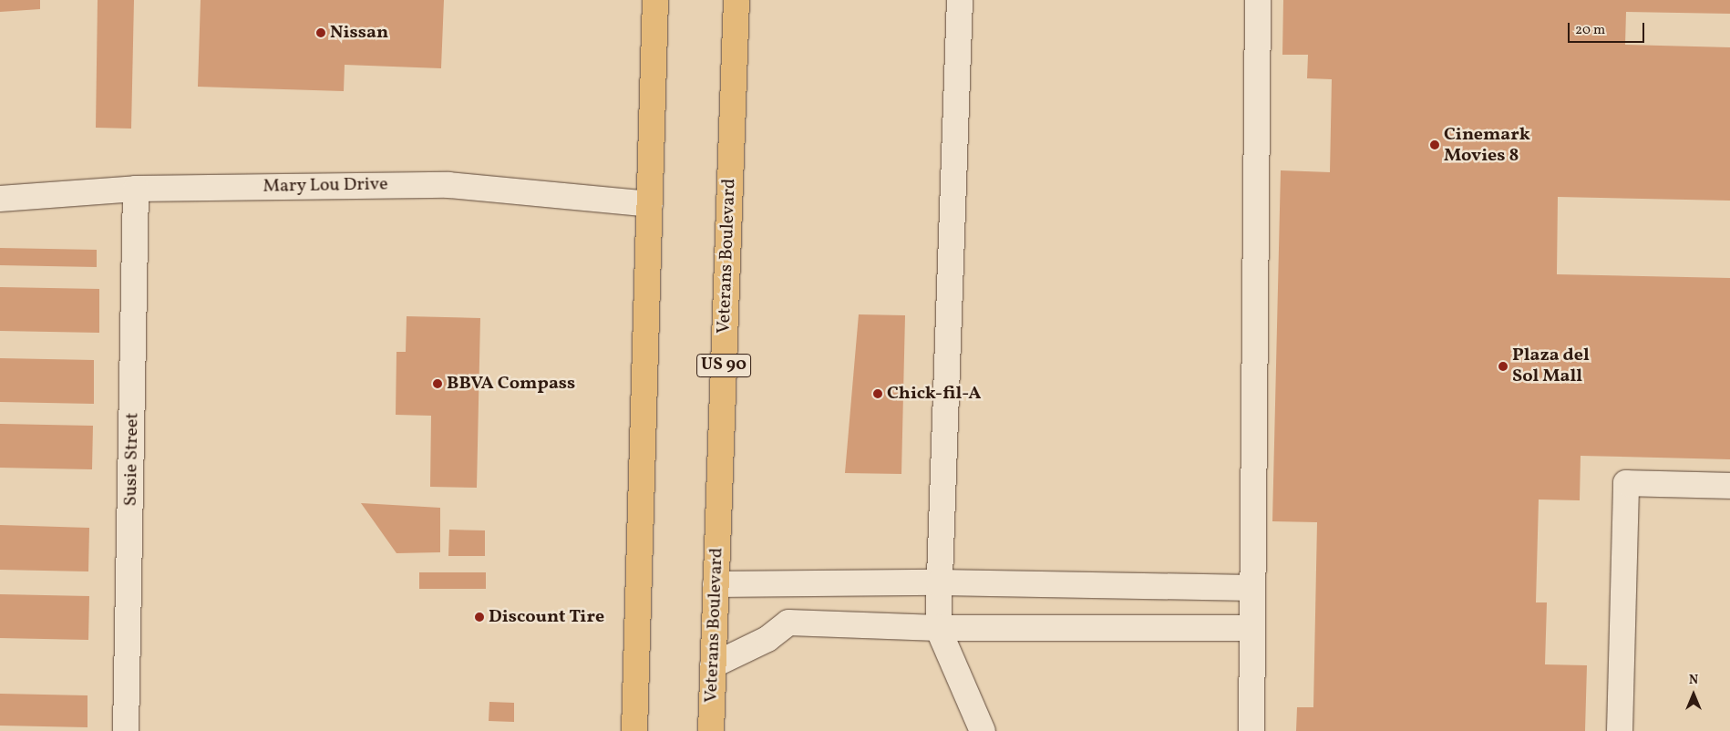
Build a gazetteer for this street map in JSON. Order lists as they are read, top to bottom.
{
  "streets": {
    "main road": ["Veterans Boulevard", "US 90"],
    "street": ["Mary Lou Drive", "Susie Street"]
  },
  "crossings": [
    ["Mary Lou Drive", "Susie Street"]
  ],
  "places": [
    "Nissan",
    "Cinemark Movies 8",
    "Plaza del Sol Mall",
    "BBVA Compass",
    "Chick-fil-A",
    "Discount Tire"
  ],
  "scale_bar": "20 m",
  "north": "top"
}
